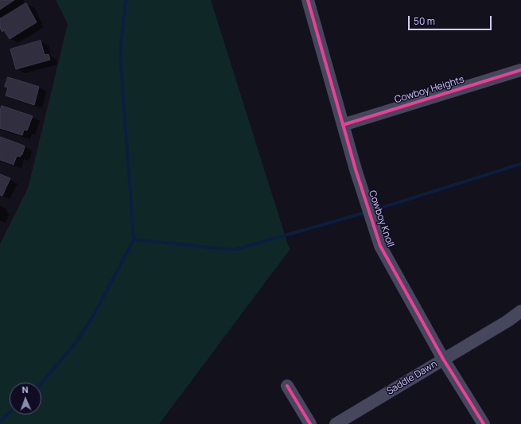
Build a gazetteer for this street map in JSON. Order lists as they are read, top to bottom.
{
  "streets": {
    "street": ["Cowboy Heights", "Cowboy Knoll", "Saddle Dawn"]
  },
  "crossings": [
    ["Cowboy Heights", "Cowboy Knoll"],
    ["Cowboy Knoll", "Saddle Dawn"]
  ],
  "scale_bar": "50 m",
  "north": "top"
}
